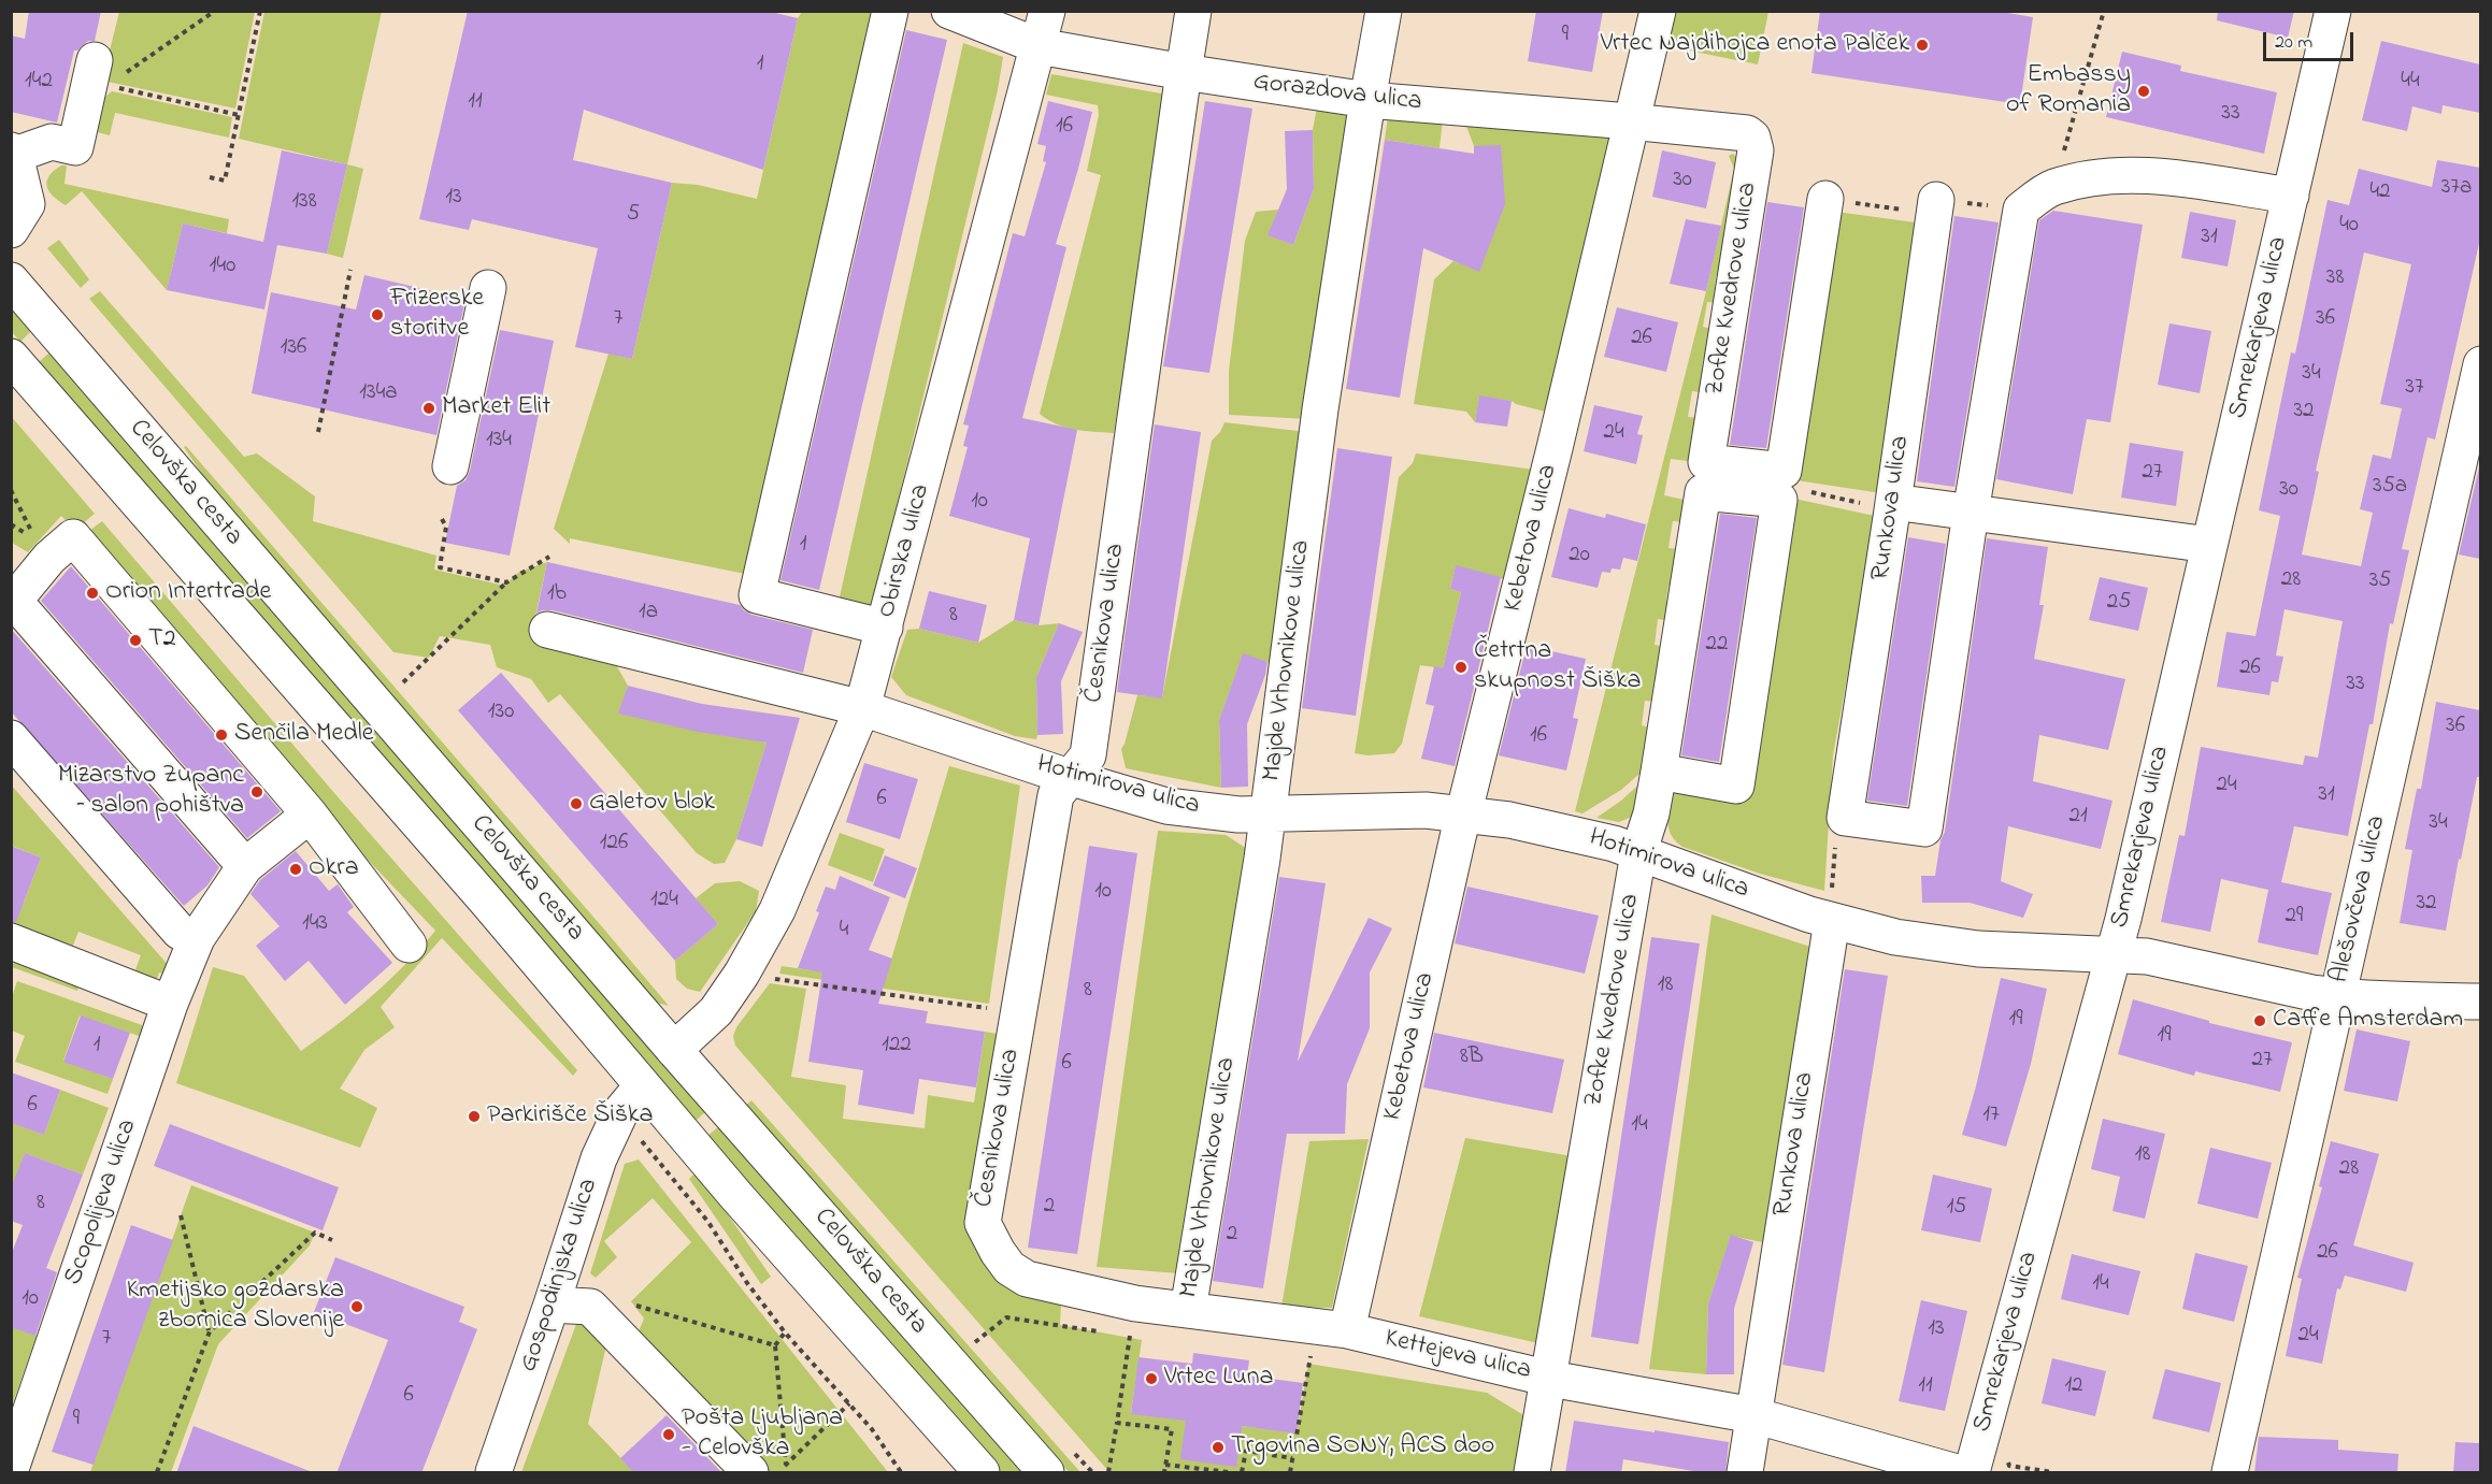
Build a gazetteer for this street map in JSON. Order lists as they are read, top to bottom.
{
  "streets": {
    "street": [
      "Gorazdova ulica",
      "Zofke Kvedrove ulica",
      "Smrekarjeva ulica",
      "Celovška cesta",
      "Runkova ulica",
      "Kebetova ulica",
      "Obirska ulica",
      "Česnikova ulica",
      "Majde Vrhovnikove ulica",
      "Hotimirova ulica",
      "Alešovčeva ulica",
      "Scopolijeva ulica",
      "Gospodinjska ulica",
      "Kettejeva ulica"
    ]
  },
  "crossings": [
    ["Gorazdova ulica", "Zofke Kvedrove ulica"],
    ["Gorazdova ulica", "Kebetova ulica"],
    ["Gorazdova ulica", "Obirska ulica"],
    ["Gorazdova ulica", "Česnikova ulica"],
    ["Gorazdova ulica", "Majde Vrhovnikove ulica"],
    ["Zofke Kvedrove ulica", "Hotimirova ulica"],
    ["Zofke Kvedrove ulica", "Kettejeva ulica"],
    ["Smrekarjeva ulica", "Hotimirova ulica"],
    ["Celovška cesta", "Obirska ulica"],
    ["Celovška cesta", "Gospodinjska ulica"],
    ["Runkova ulica", "Hotimirova ulica"],
    ["Runkova ulica", "Kettejeva ulica"],
    ["Kebetova ulica", "Hotimirova ulica"],
    ["Kebetova ulica", "Kettejeva ulica"],
    ["Obirska ulica", "Hotimirova ulica"],
    ["Česnikova ulica", "Hotimirova ulica"],
    ["Česnikova ulica", "Kettejeva ulica"],
    ["Majde Vrhovnikove ulica", "Hotimirova ulica"],
    ["Majde Vrhovnikove ulica", "Kettejeva ulica"],
    ["Hotimirova ulica", "Alešovčeva ulica"]
  ],
  "places": [
    "Vrtec Najdihojca enota Palček",
    "Embassy of Romania",
    "Frizerske storitve",
    "Market Elit",
    "Orion Intertrade",
    "T2",
    "Četrtna skupnost Šiška",
    "Senčila Medle",
    "Mizarstvo Zupanc – salon pohištva",
    "Galetov blok",
    "Okra",
    "Caffe Amsterdam",
    "Parkirišče Šiška",
    "Kmetijsko gozdarska zbornica Slovenije",
    "Vrtec Luna",
    "Pošta Ljubljana - Celovška",
    "Trgovina SONY, ACS doo"
  ],
  "house_numbers": [
    "9",
    "1",
    "142",
    "44",
    "11",
    "33",
    "16",
    "30",
    "37a",
    "42",
    "13",
    "138",
    "5",
    "40",
    "31",
    "140",
    "38",
    "7",
    "36",
    "26",
    "136",
    "34",
    "37",
    "134a",
    "32",
    "24",
    "134",
    "27",
    "35a",
    "30",
    "10",
    "1",
    "20",
    "28",
    "35",
    "1b",
    "25",
    "1a",
    "8",
    "22",
    "26",
    "33",
    "130",
    "36",
    "16",
    "24",
    "31",
    "6",
    "21",
    "34",
    "126",
    "10",
    "124",
    "32",
    "29",
    "143",
    "4",
    "18",
    "8",
    "19",
    "19",
    "1",
    "122",
    "8B",
    "27",
    "6",
    "6",
    "17",
    "14",
    "18",
    "28",
    "8",
    "2",
    "15",
    "2",
    "26",
    "14",
    "10",
    "13",
    "24",
    "7",
    "11",
    "12",
    "6",
    "9"
  ],
  "scale_bar": "20 m"
}
